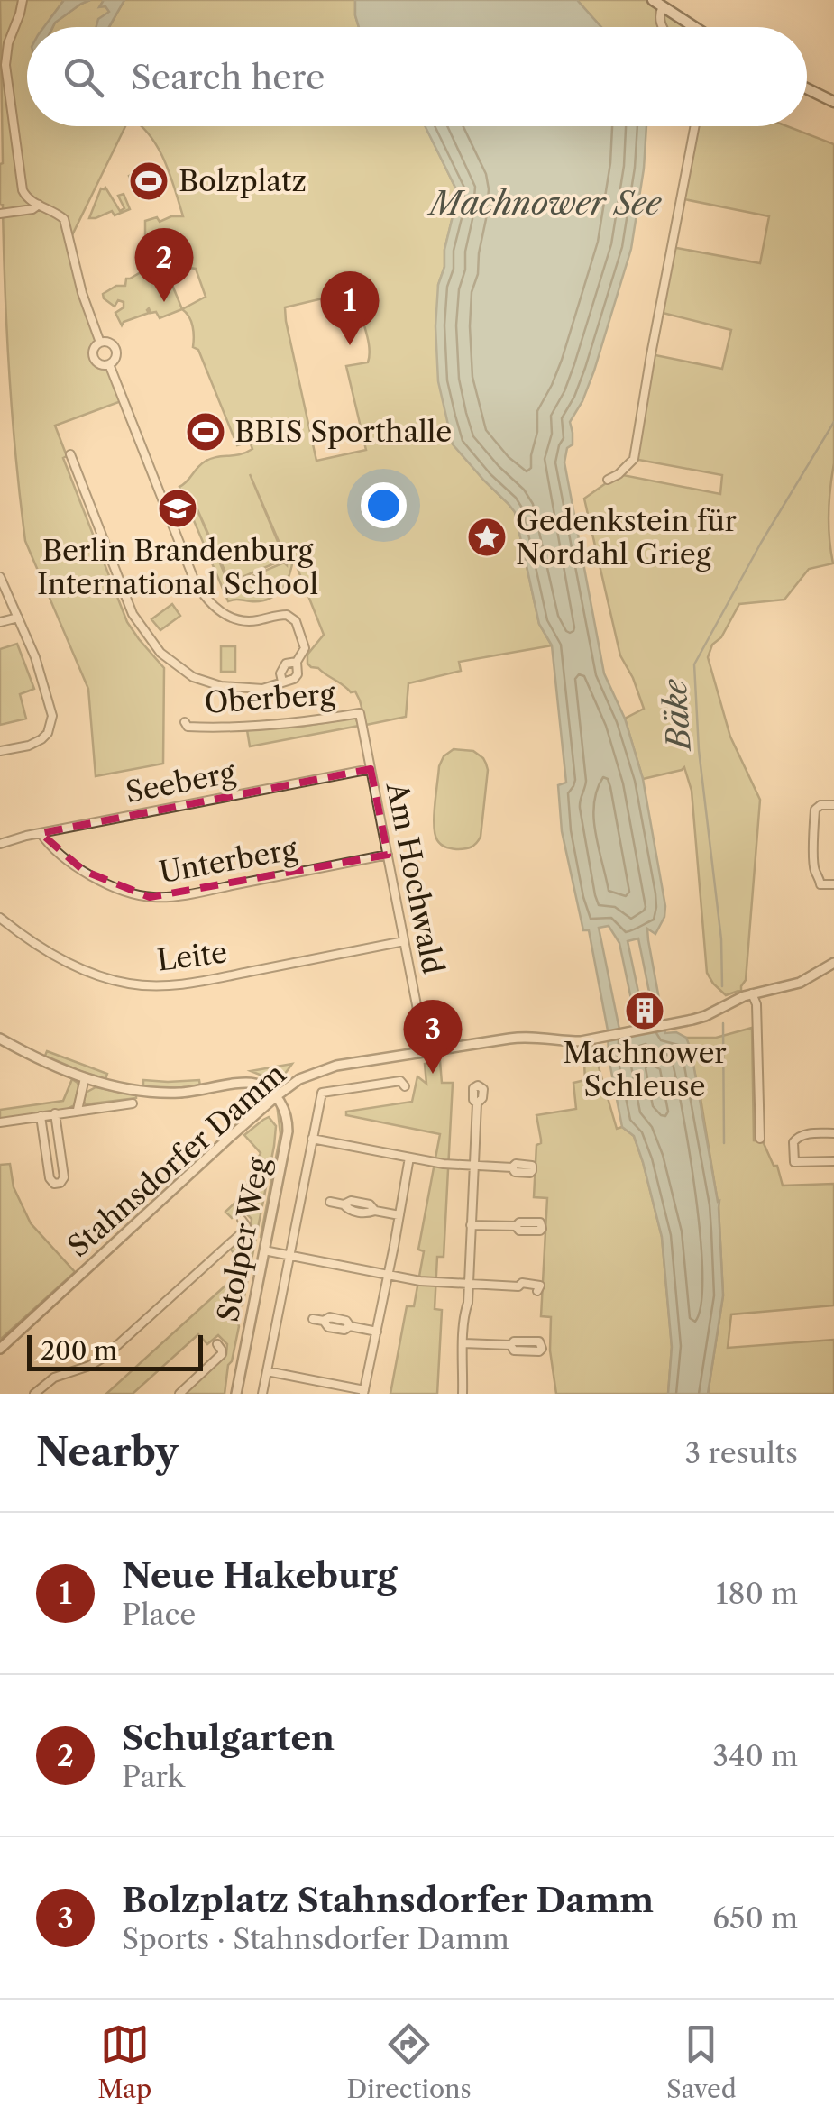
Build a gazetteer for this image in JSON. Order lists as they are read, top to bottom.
{
  "streets": {
    "street": [
      "Oberberg",
      "Seeberg",
      "Unterberg",
      "Am Hochwald",
      "Leite",
      "Stahnsdorfer Damm",
      "Stolper Weg"
    ]
  },
  "crossings": [
    ["Oberberg", "Am Hochwald"],
    ["Seeberg", "Unterberg"],
    ["Seeberg", "Am Hochwald"],
    ["Unterberg", "Am Hochwald"],
    ["Am Hochwald", "Leite"],
    ["Am Hochwald", "Stahnsdorfer Damm"],
    ["Stahnsdorfer Damm", "Stolper Weg"]
  ],
  "water": ["Machnower See", "Bäke"],
  "places": {
    "sports": ["Bolzplatz", "BBIS Sporthalle"],
    "school or university": ["Berlin Brandenburg International School"],
    "place": ["Gedenkstein für Nordahl Grieg"],
    "building": ["Machnower Schleuse"]
  },
  "scale_bar": "200 m",
  "page": {
    "search": "Search here",
    "pins": ["2", "1", "3"],
    "scale": "200 m",
    "heading": ["Nearby", "3 results"],
    "list": [
      {
        "mark": "1",
        "name": "Neue Hakeburg",
        "note": "Place",
        "value": "180 m"
      },
      {
        "mark": "2",
        "name": "Schulgarten",
        "note": "Park",
        "value": "340 m"
      },
      {
        "mark": "3",
        "name": "Bolzplatz Stahnsdorfer Damm",
        "note": "Sports · Stahnsdorfer Damm",
        "value": "650 m"
      }
    ],
    "nav": ["Map", "Directions", "Saved"]
  }
}
